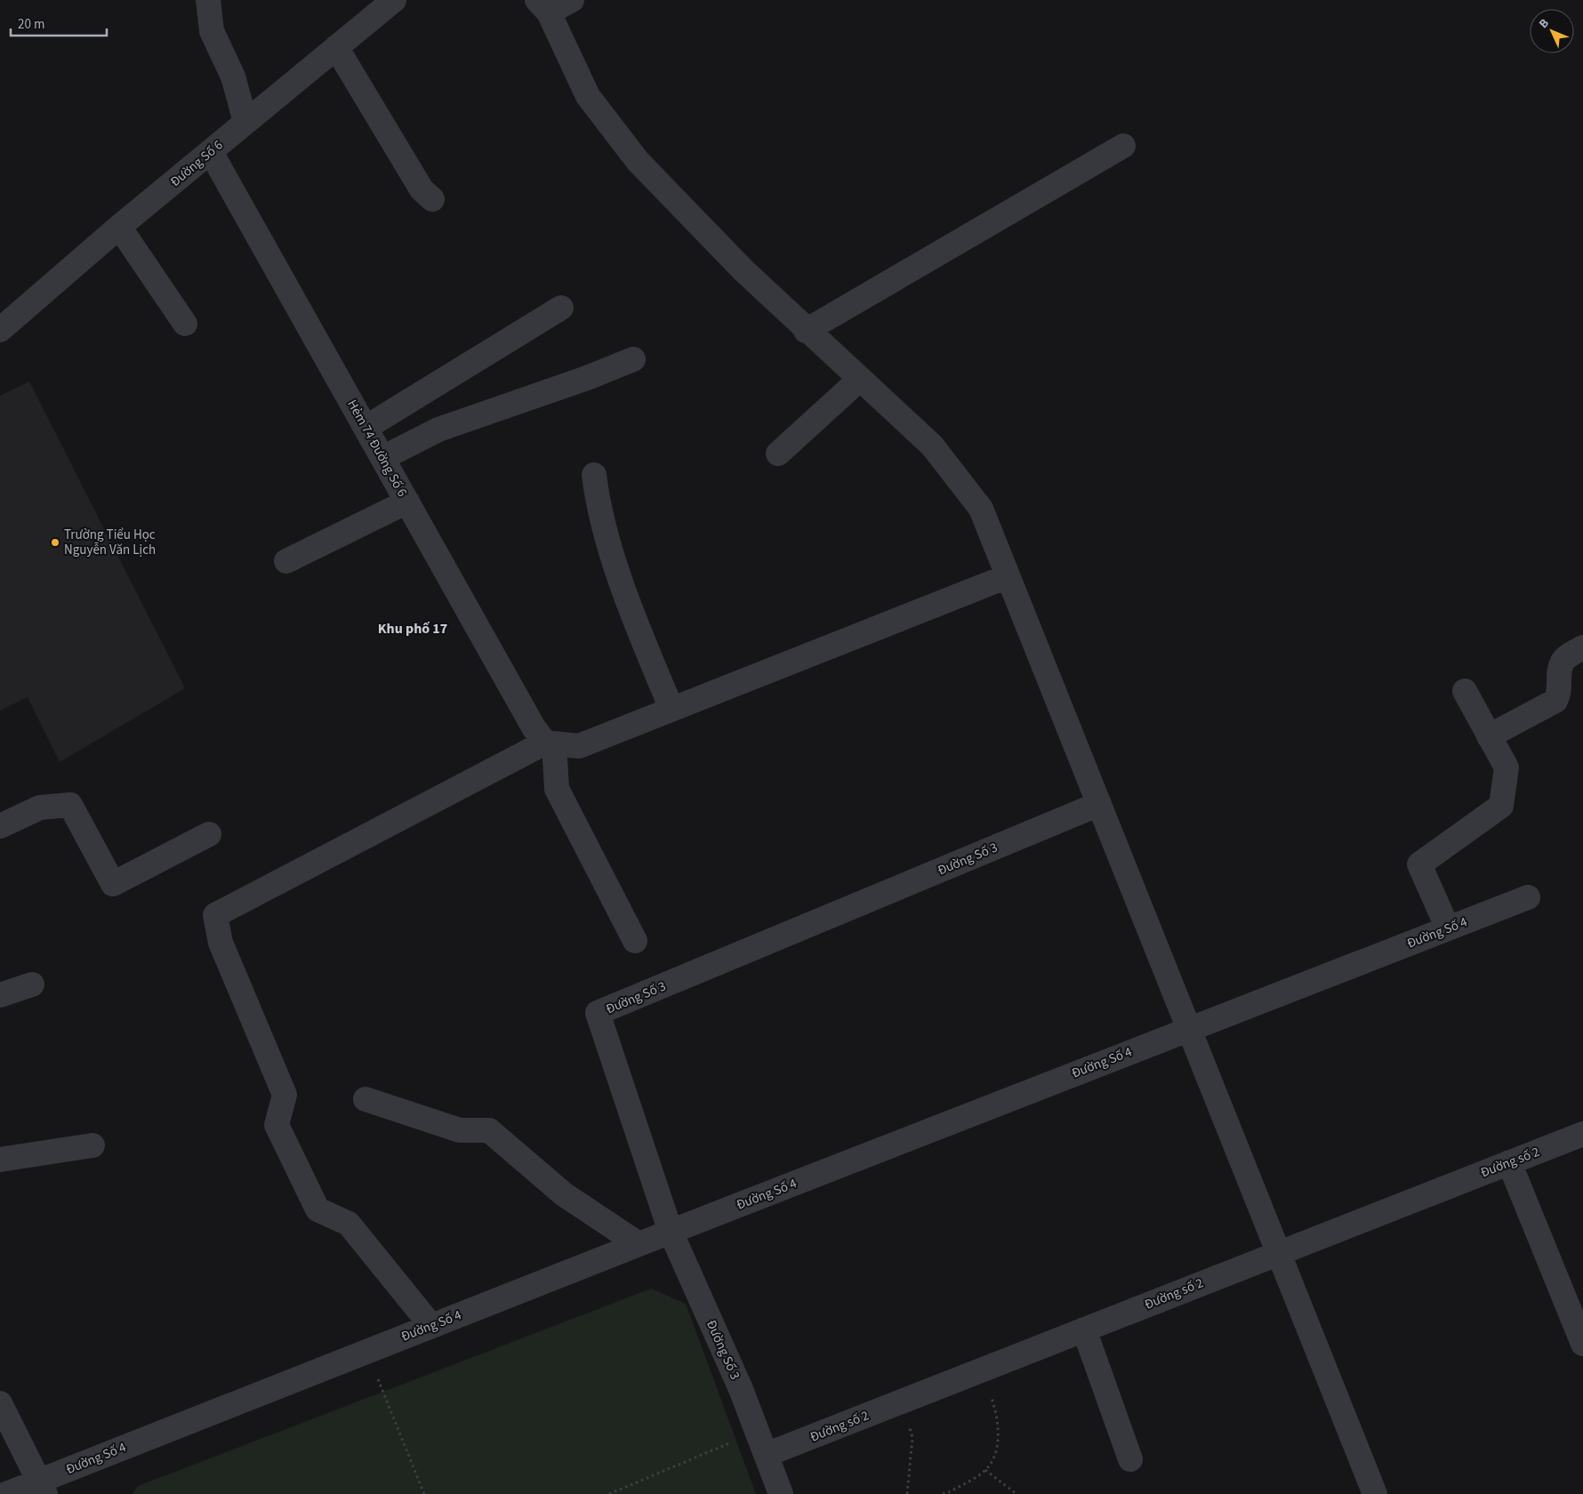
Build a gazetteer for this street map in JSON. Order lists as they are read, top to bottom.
{
  "streets": {
    "street": [
      "Đường Số 6",
      "Hẻm 74 Đường Số 6",
      "Đường Số 3",
      "Đường Số 4",
      "Đường số 2"
    ]
  },
  "crossings": [
    ["Đường Số 6", "Hẻm 74 Đường Số 6"],
    ["Đường Số 3", "Đường Số 4"],
    ["Đường Số 3", "Đường số 2"]
  ],
  "districts": ["Khu phố 17"],
  "places": ["Trường Tiểu Học Nguyễn Văn Lịch"],
  "scale_bar": "20 m",
  "north": "top left"
}
